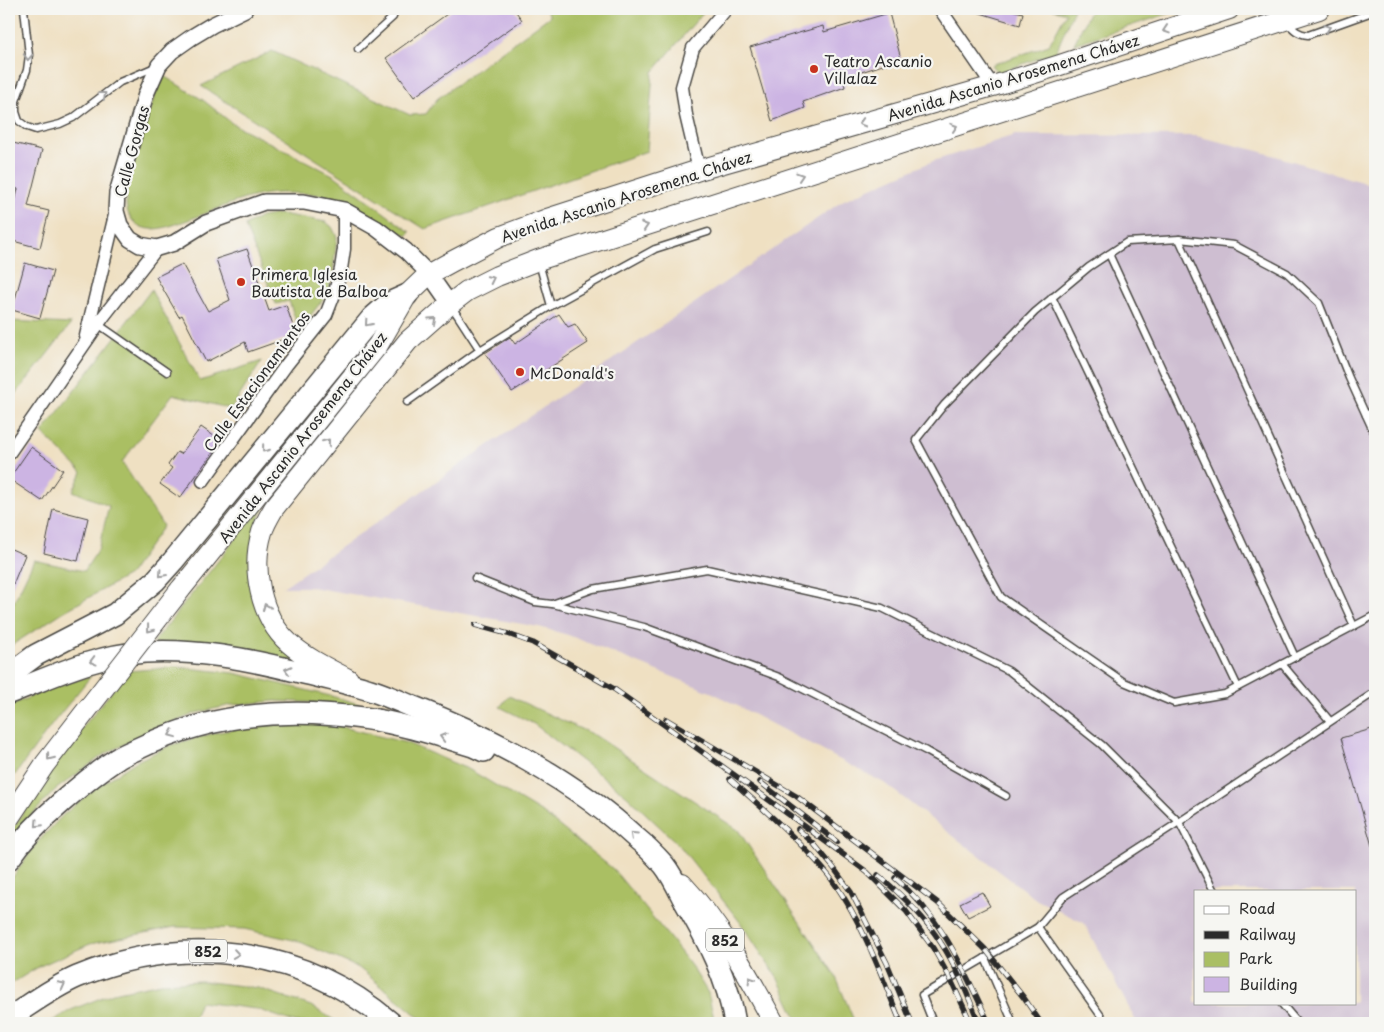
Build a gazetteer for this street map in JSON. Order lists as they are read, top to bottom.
{
  "streets": {
    "highway": ["852"],
    "main road": ["Avenida Ascanio Arosemena Chávez"],
    "street": ["Calle Gorgas", "Calle Estacionamientos"]
  },
  "crossings": [
    ["Avenida Ascanio Arosemena Chávez", "852"]
  ],
  "places": ["Teatro Ascanio Villalaz", "Primera Iglesia Bautista de Balboa", "McDonald's"],
  "legend": [
    "Road",
    "Railway",
    "Park",
    "Building"
  ]
}
